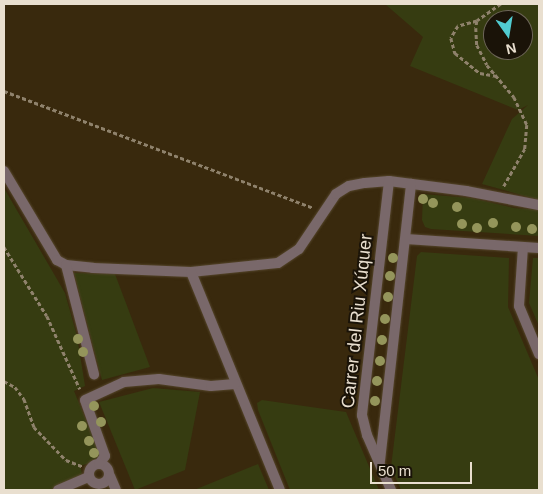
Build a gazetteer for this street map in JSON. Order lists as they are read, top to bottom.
{
  "streets": {
    "street": ["Carrer del Riu Xúquer"]
  },
  "scale_bar": "50 m",
  "north": "bottom"
}
